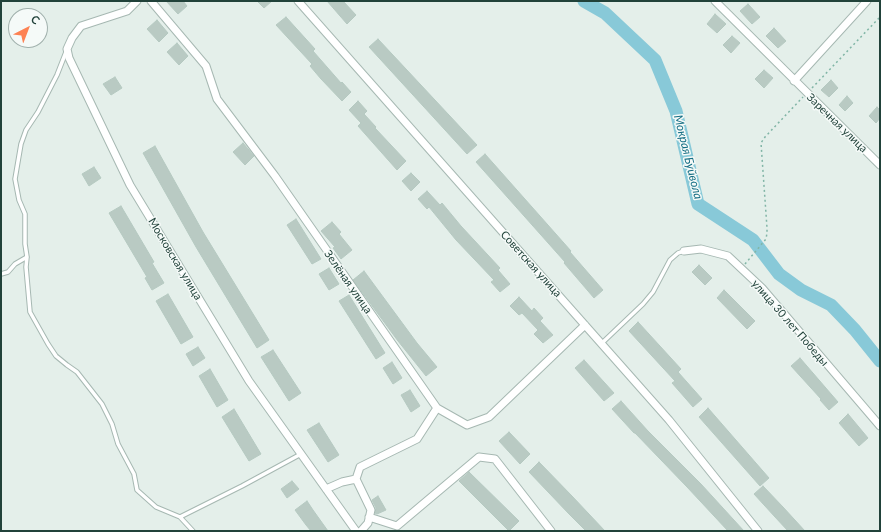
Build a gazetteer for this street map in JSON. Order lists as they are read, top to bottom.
{
  "streets": {
    "street": [
      "Заречная улица",
      "Московская улица",
      "Советская улица",
      "Зелёная улица",
      "улица 30 лет Победы"
    ]
  },
  "crossings": [
    ["Советская улица", "Зелёная улица"]
  ],
  "water": ["Мокрая Буйвола"],
  "north": "top right"
}
